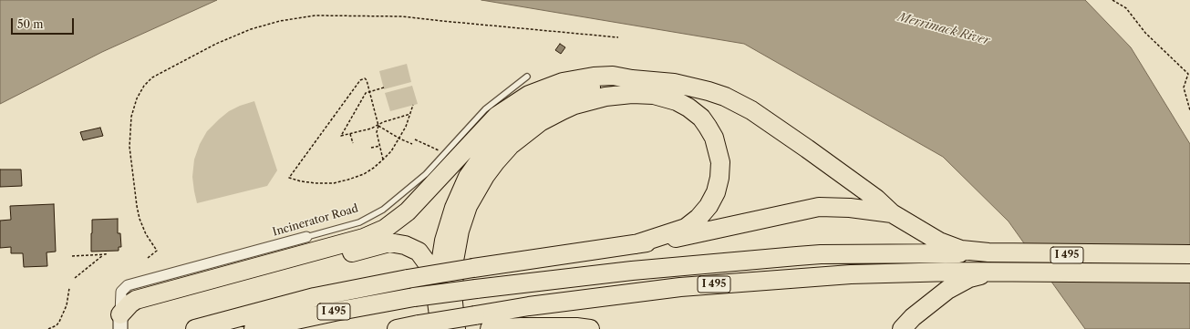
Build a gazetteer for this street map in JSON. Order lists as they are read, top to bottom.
{
  "streets": {
    "highway": ["I 495"],
    "street": ["Incinerator Road"]
  },
  "water": ["Merrimack River"],
  "scale_bar": "50 m"
}
